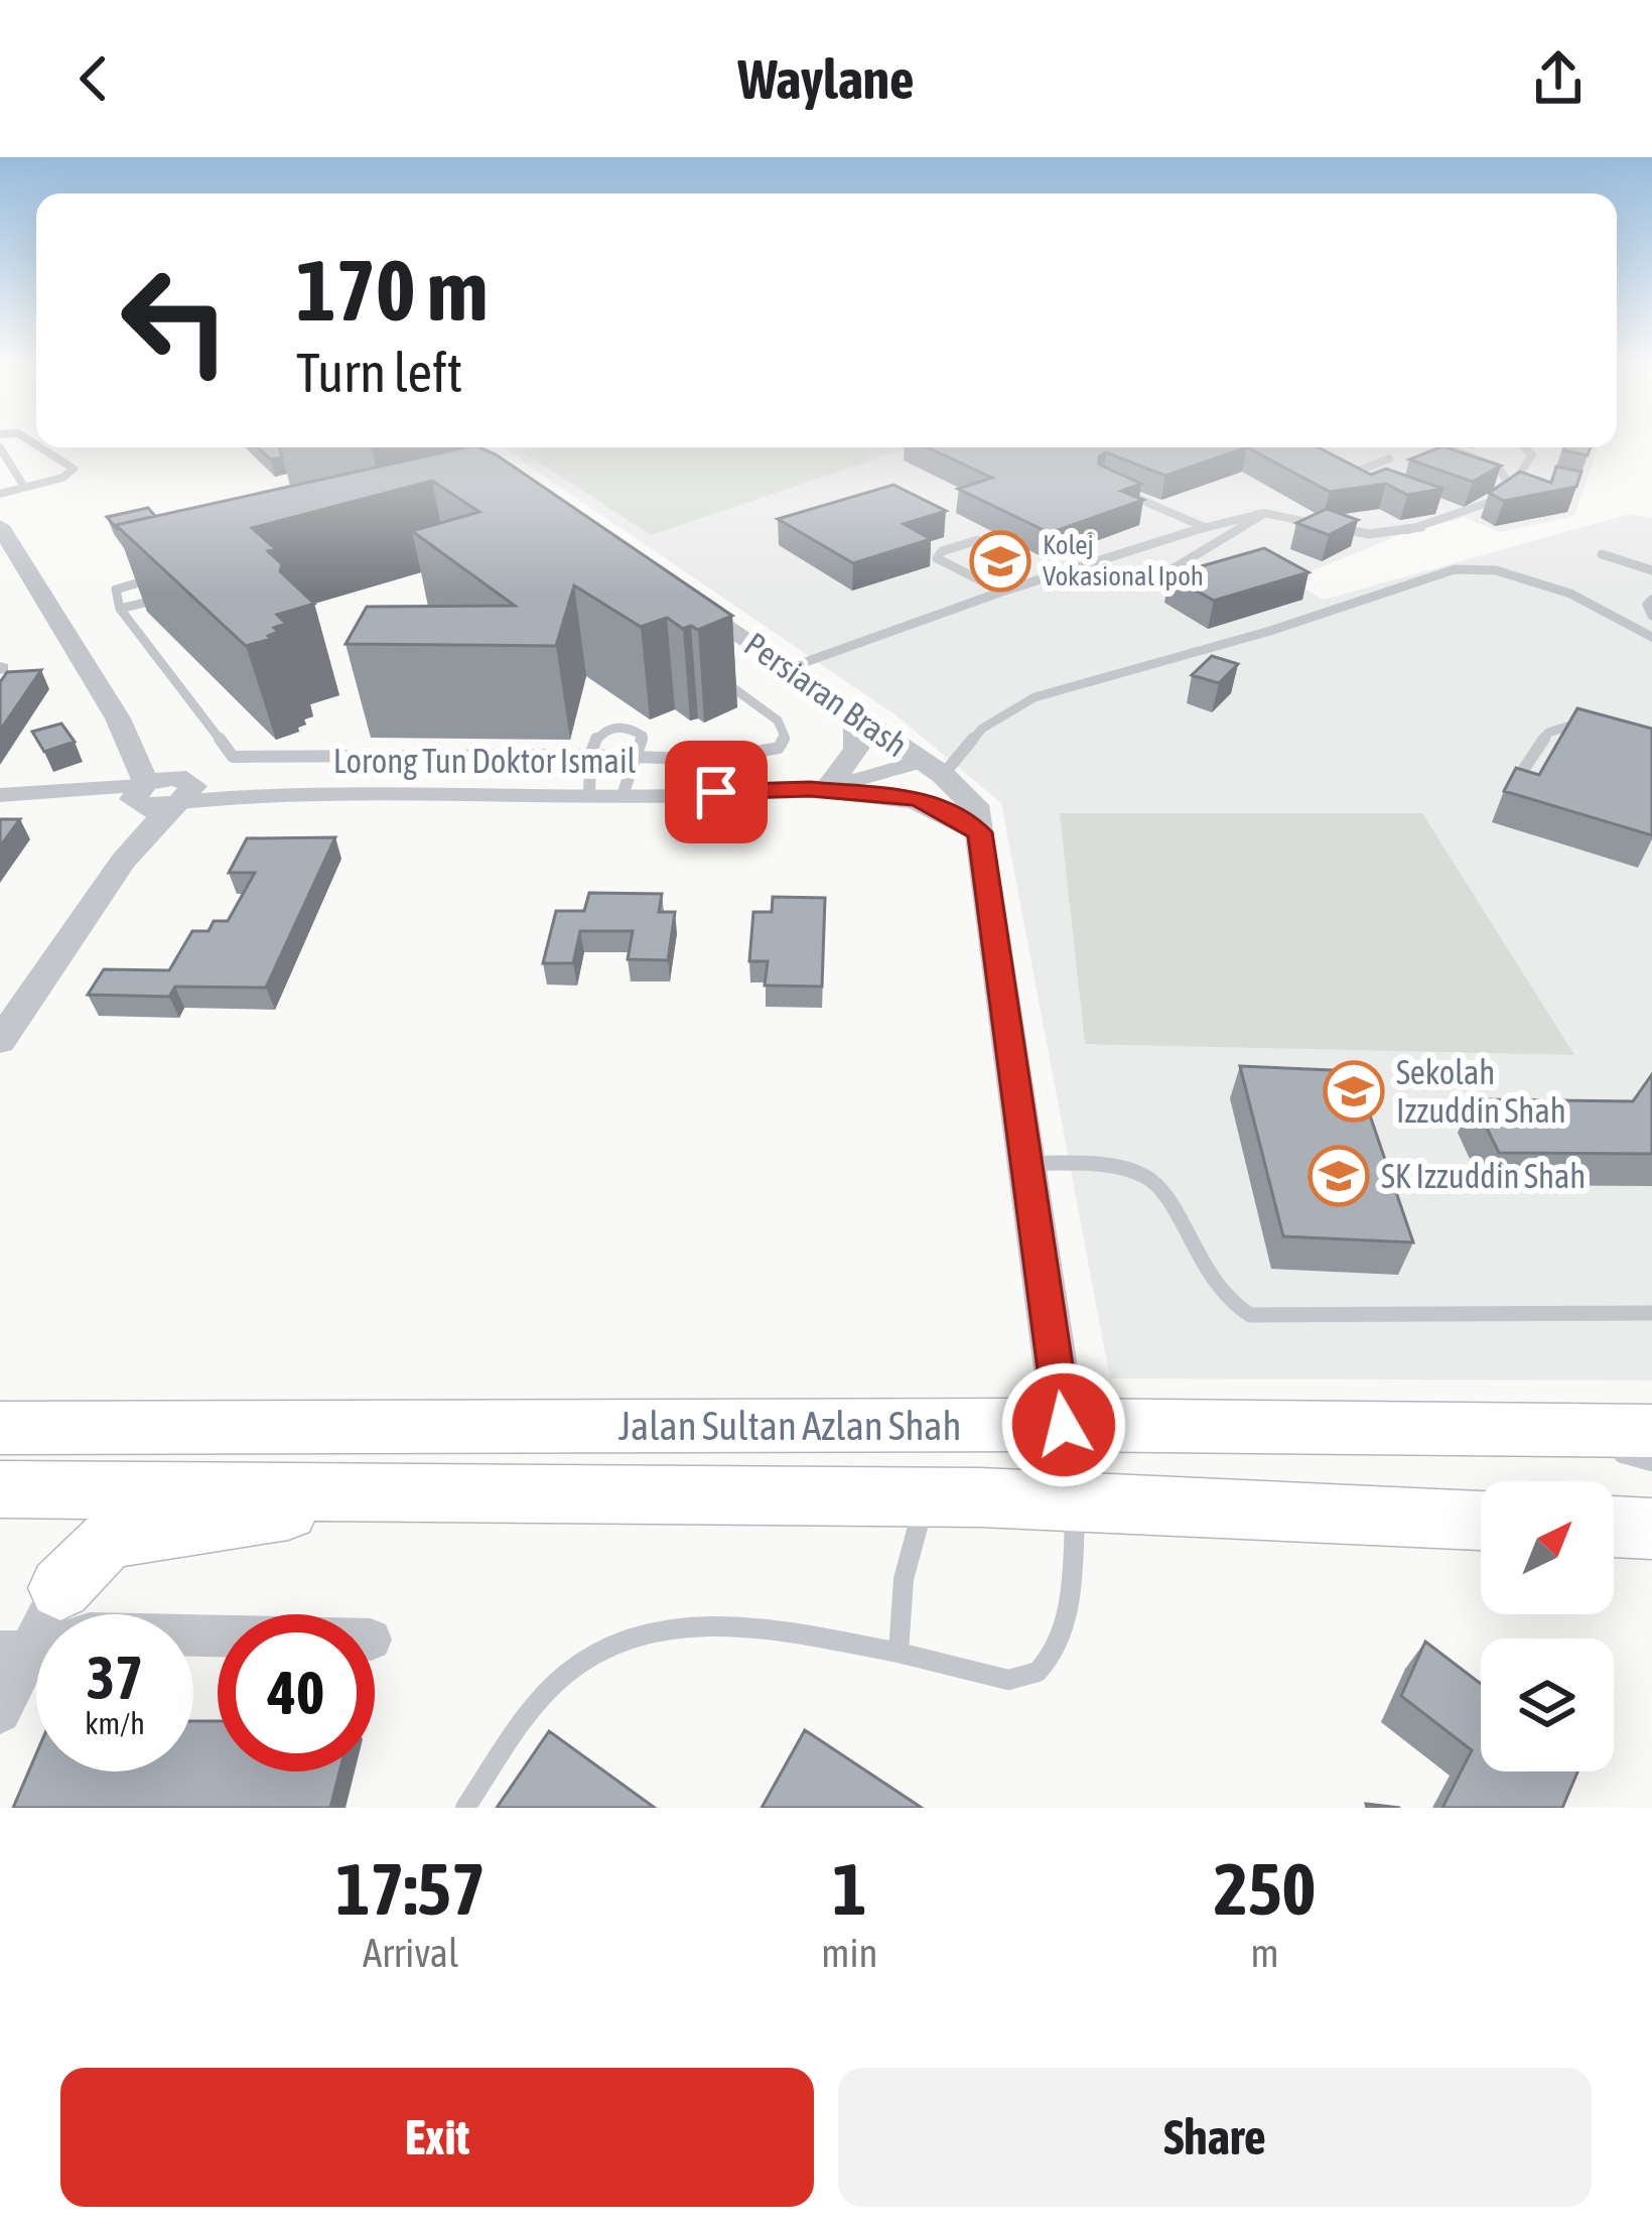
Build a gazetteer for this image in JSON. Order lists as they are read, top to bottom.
{
  "streets": {
    "main road": ["Jalan Sultan Azlan Shah"],
    "street": ["Persiaran Brash", "Lorong Tun Doktor Ismail"]
  },
  "crossings": [
    ["Persiaran Brash", "Lorong Tun Doktor Ismail"],
    ["Persiaran Brash", "Jalan Sultan Azlan Shah"]
  ],
  "places": {
    "school or university": ["Kolej Vokasional Ipoh", "Sekolah Izzuddin Shah", "SK Izzuddin Shah"]
  },
  "north": "top right",
  "page": {
    "header": "Waylane",
    "turn": ["170 m", "Turn left"],
    "speed": "37 km/h",
    "limit": "40",
    "eta": [
      "17:57",
      "Arrival",
      "1",
      "min",
      "250",
      "m"
    ],
    "buttons": ["Exit", "Share"]
  }
}
